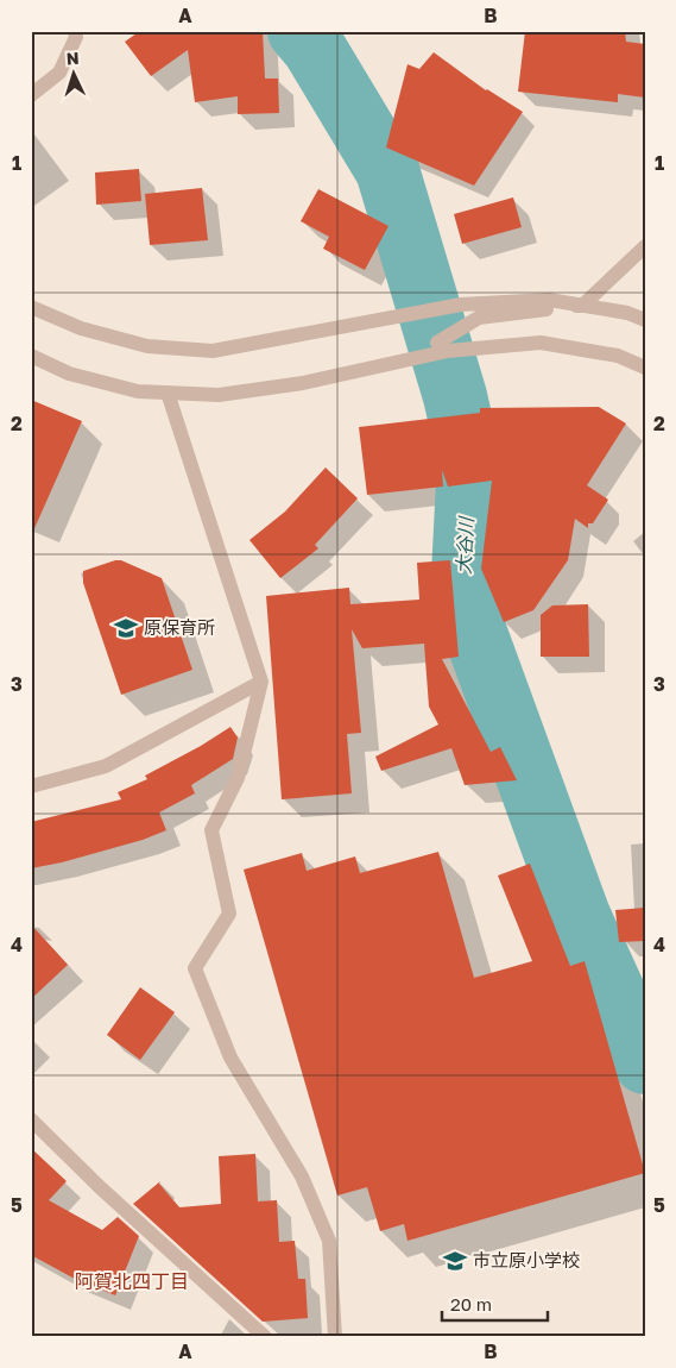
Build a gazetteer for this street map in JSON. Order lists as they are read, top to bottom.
{
  "districts": ["阿賀北四丁目"],
  "water": ["大谷川"],
  "places": {
    "school or university": ["原保育所", "市立原小学校"]
  },
  "scale_bar": "20 m",
  "north": "top",
  "grid": {
    "columns": ["A", "B"],
    "rows": [
      "1",
      "2",
      "3",
      "4",
      "5"
    ]
  }
}
